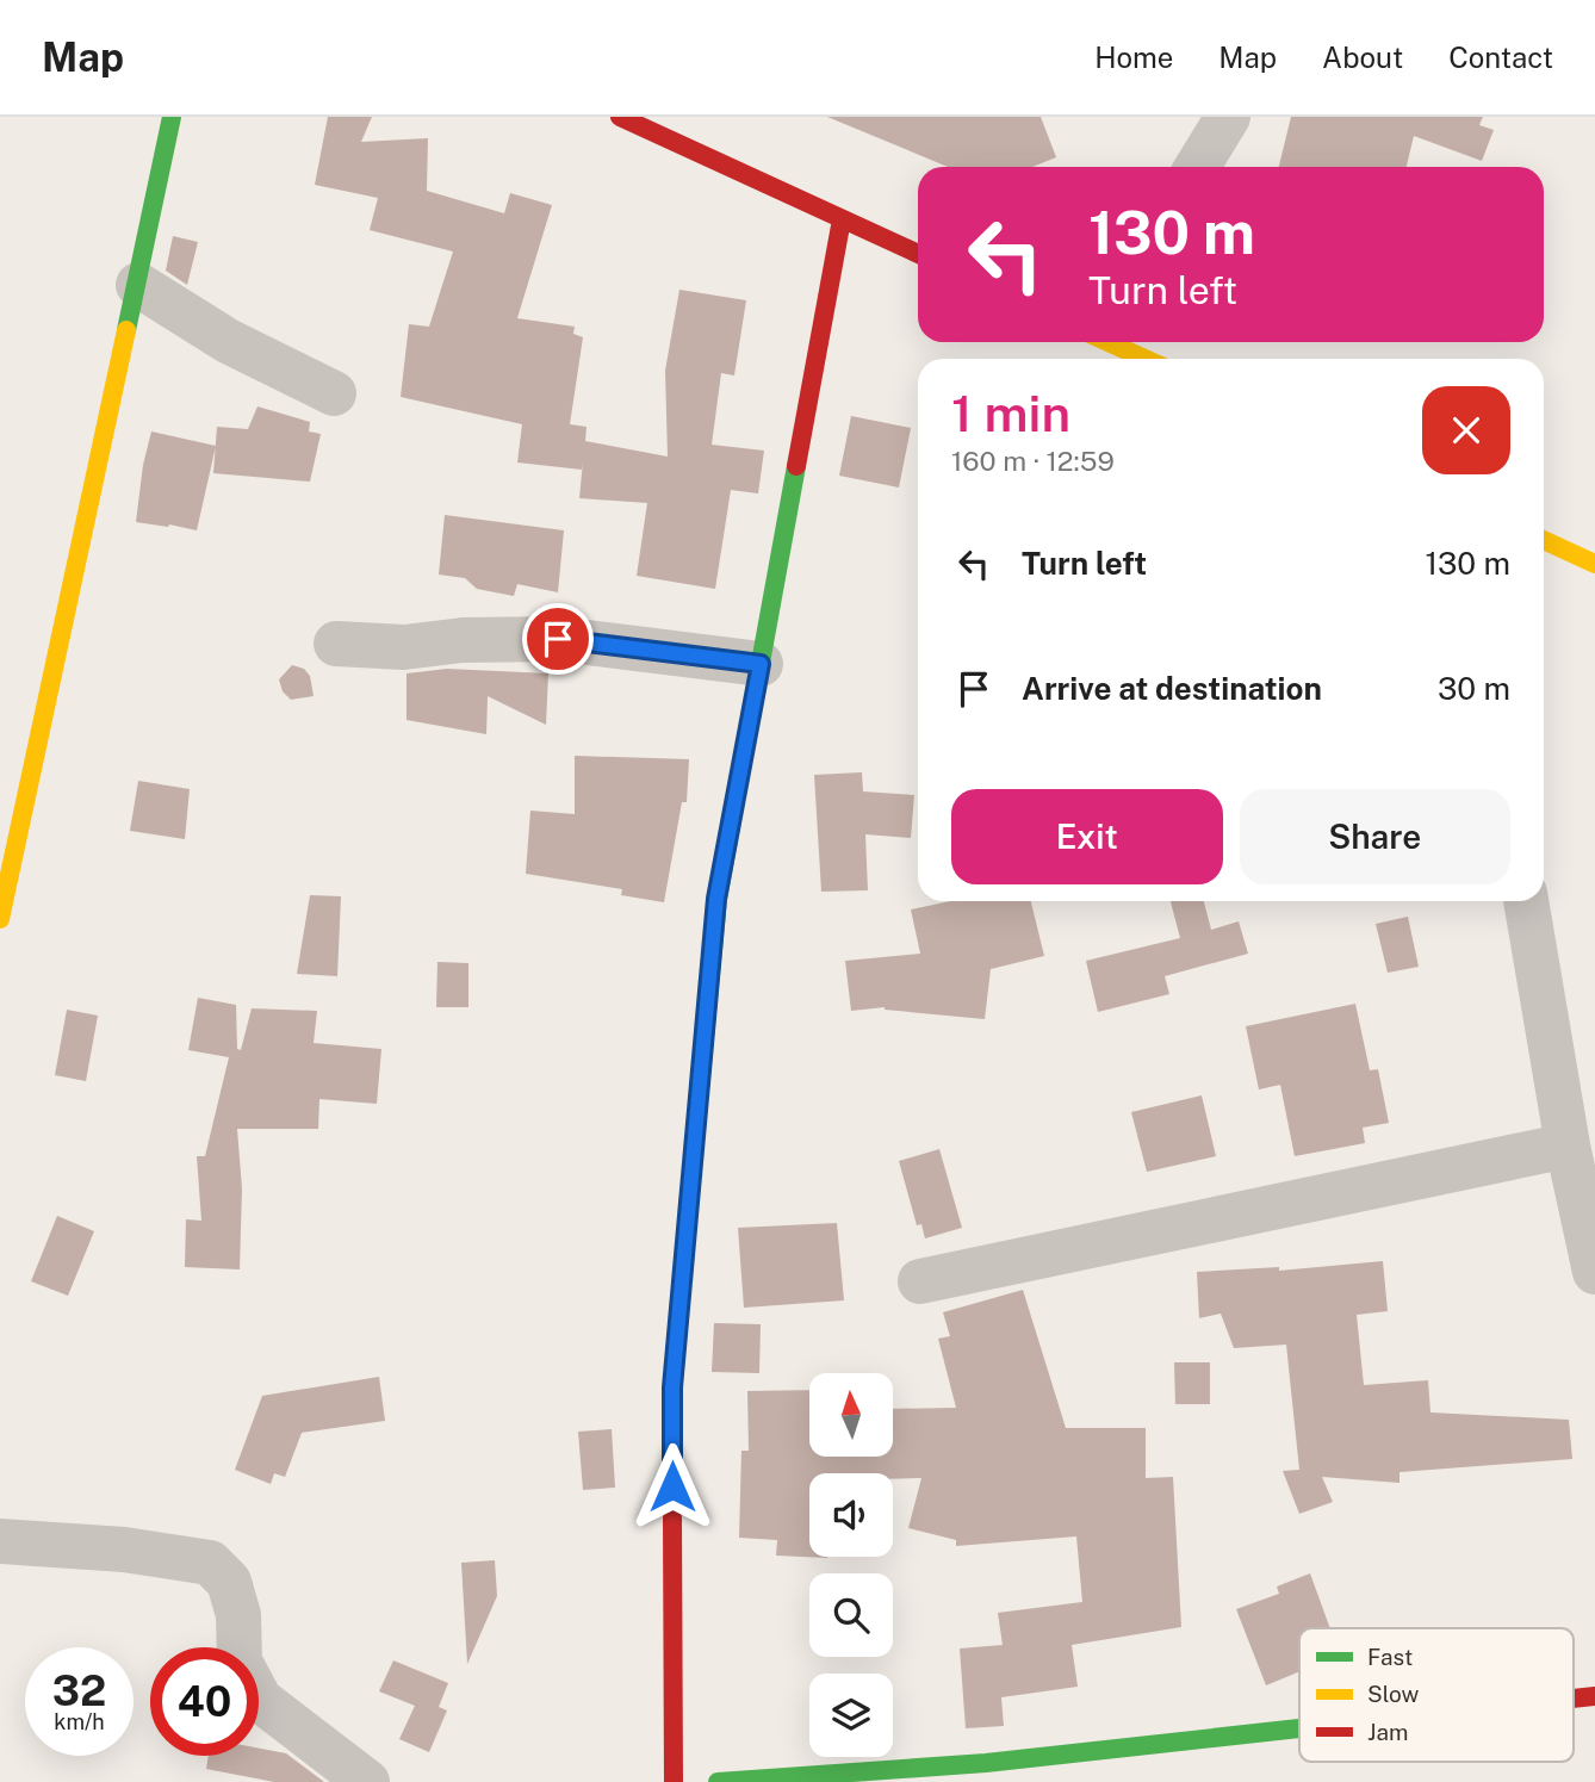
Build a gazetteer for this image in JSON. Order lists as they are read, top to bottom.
{
  "legend": ["Fast", "Slow", "Jam"],
  "north": "top",
  "page": {
    "header": "Map",
    "nav": [
      "Home",
      "Map",
      "About",
      "Contact"
    ],
    "turn": ["130 m", "Turn left"],
    "heading": ["1 min", "160 m · 12:59"],
    "list": [
      {
        "name": "Turn left",
        "value": "130 m"
      },
      {
        "name": "Arrive at destination",
        "value": "30 m"
      }
    ],
    "buttons": ["Exit", "Share"],
    "speed": "32 km/h",
    "limit": "40"
  }
}
